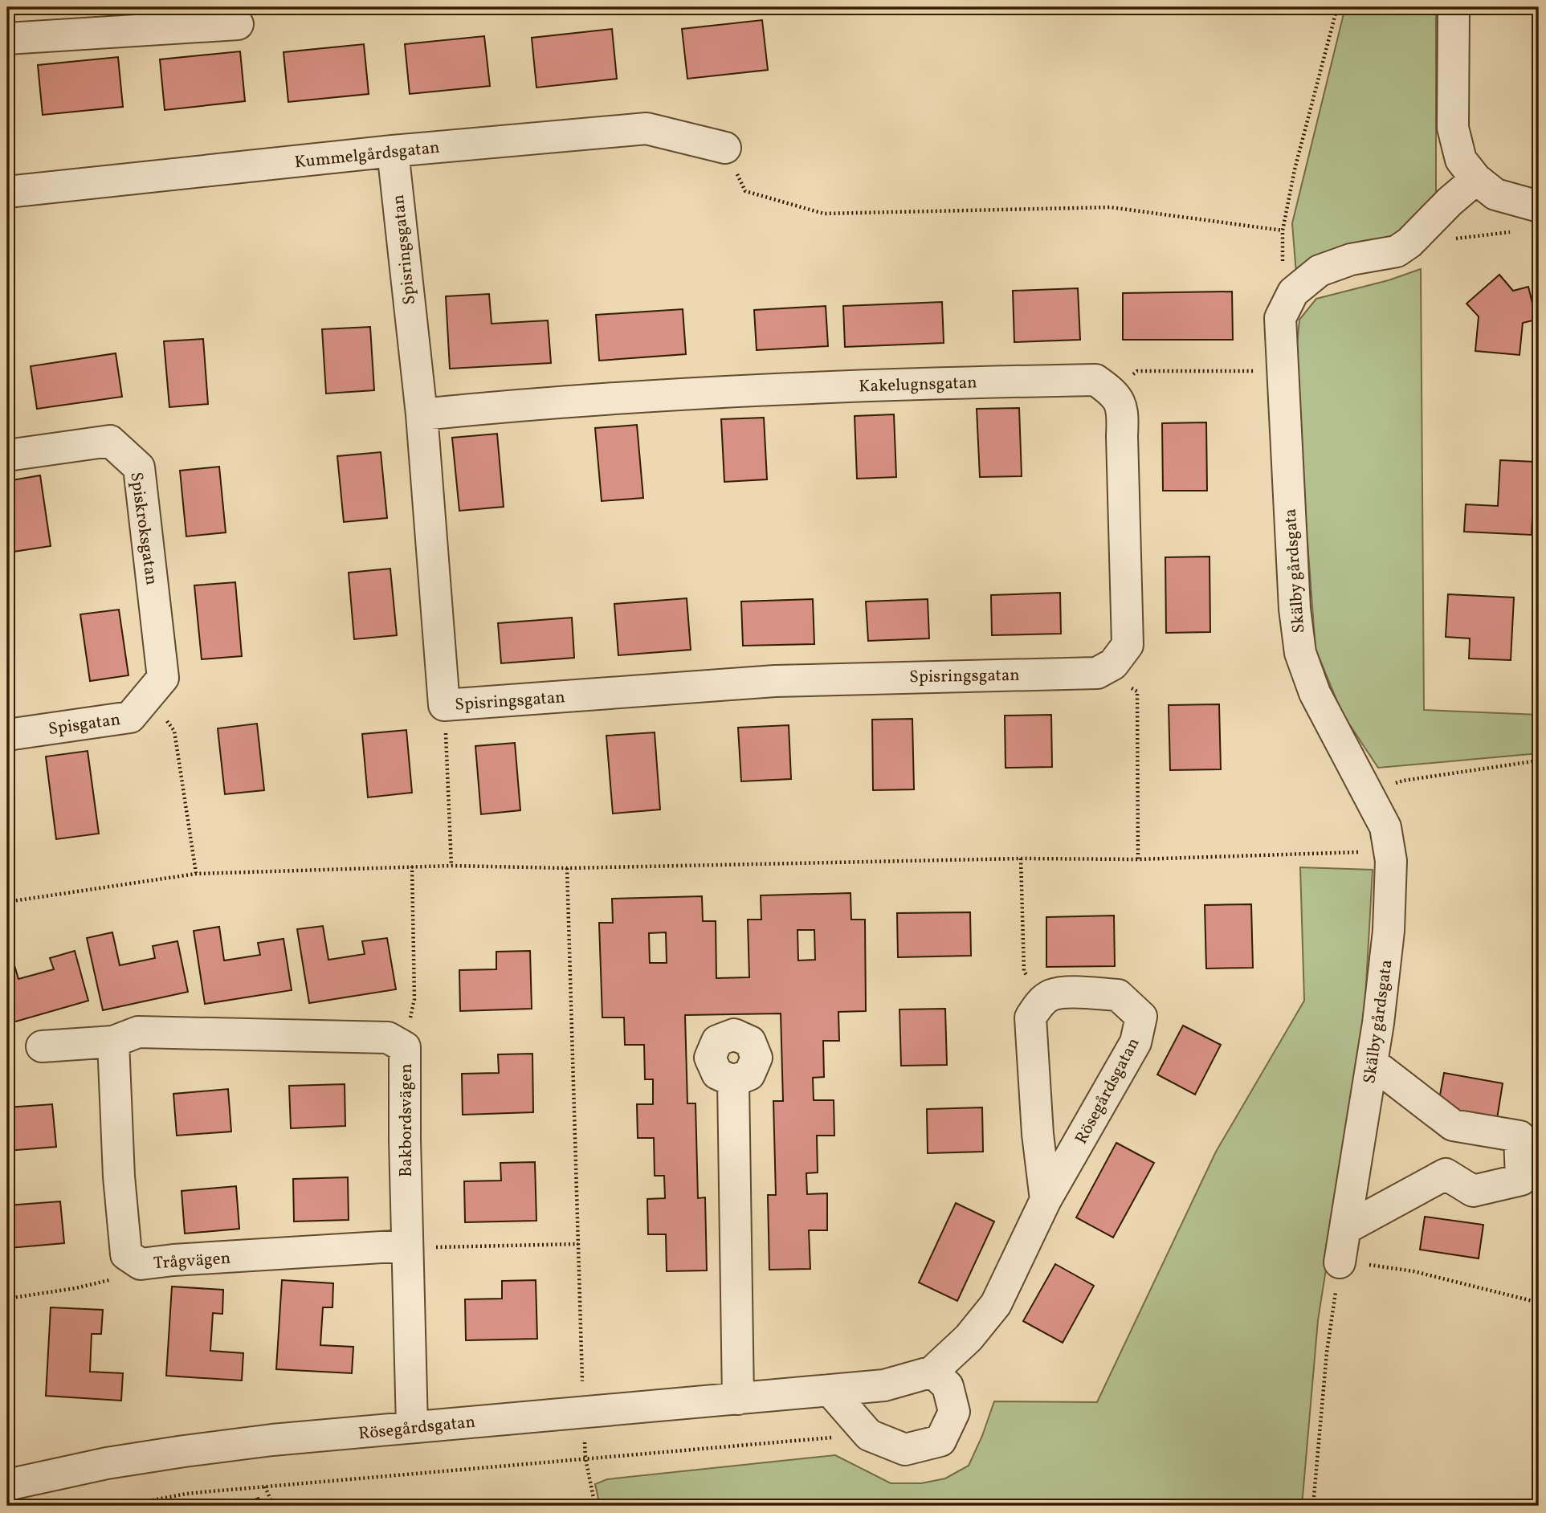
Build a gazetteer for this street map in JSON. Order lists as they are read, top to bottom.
{
  "streets": {
    "street": [
      "Kummelgårdsgatan",
      "Spisringsgatan",
      "Kakelugnsgatan",
      "Spiskroksgatan",
      "Skälby gårdsgata",
      "Spisgatan",
      "Rösegårdsgatan",
      "Bakbordsvägen",
      "Trågvägen"
    ]
  },
  "crossings": [
    ["Kummelgårdsgatan", "Spisringsgatan"],
    ["Spisringsgatan", "Kakelugnsgatan"],
    ["Spiskroksgatan", "Spisgatan"],
    ["Rösegårdsgatan", "Bakbordsvägen"],
    ["Bakbordsvägen", "Trågvägen"]
  ]
}
